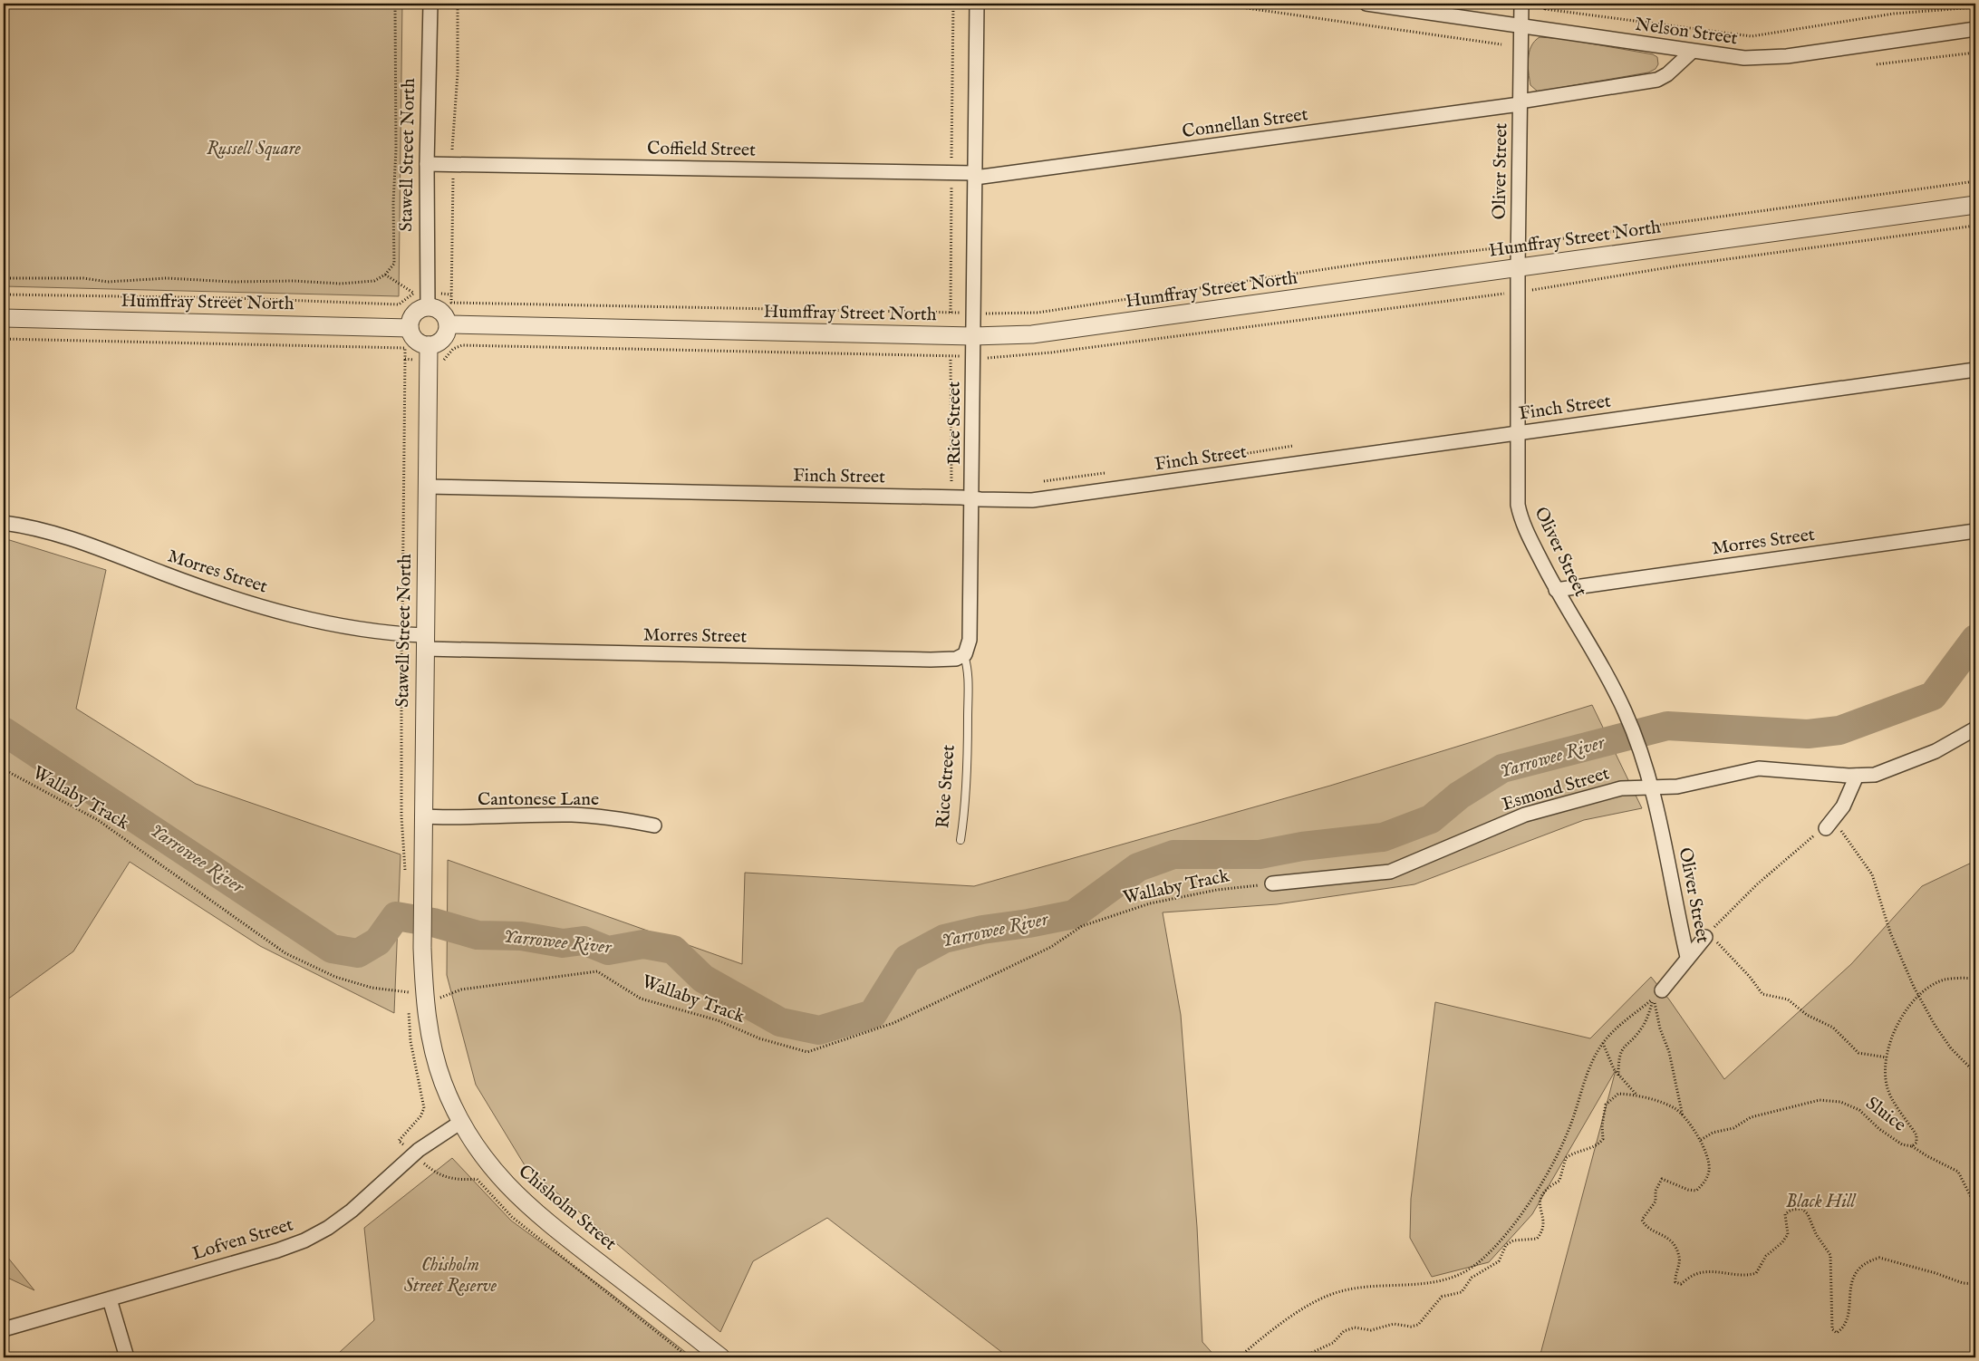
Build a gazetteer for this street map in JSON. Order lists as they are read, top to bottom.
{
  "streets": {
    "street": [
      "Nelson Street",
      "Connellan Street",
      "Coffield Street",
      "Stawell Street North",
      "Oliver Street",
      "Humffray Street North",
      "Finch Street",
      "Rice Street",
      "Morres Street",
      "Esmond Street",
      "Cantonese Lane",
      "Chisholm Street",
      "Lofven Street"
    ],
    "path": ["Wallaby Track", "Sluice"]
  },
  "crossings": [
    ["Nelson Street", "Connellan Street"],
    ["Nelson Street", "Oliver Street"],
    ["Connellan Street", "Coffield Street"],
    ["Connellan Street", "Oliver Street"],
    ["Connellan Street", "Rice Street"],
    ["Coffield Street", "Stawell Street North"],
    ["Coffield Street", "Rice Street"],
    ["Stawell Street North", "Finch Street"],
    ["Stawell Street North", "Morres Street"],
    ["Stawell Street North", "Cantonese Lane"],
    ["Stawell Street North", "Chisholm Street"],
    ["Oliver Street", "Humffray Street North"],
    ["Oliver Street", "Finch Street"],
    ["Oliver Street", "Morres Street"],
    ["Oliver Street", "Esmond Street"],
    ["Humffray Street North", "Rice Street"],
    ["Finch Street", "Rice Street"],
    ["Rice Street", "Morres Street"],
    ["Esmond Street", "Wallaby Track"],
    ["Wallaby Track", "Chisholm Street"],
    ["Chisholm Street", "Lofven Street"]
  ],
  "water": ["Yarrowee River"],
  "parks": ["Russell Square", "Black Hill", "Chisholm Street Reserve"]
}
